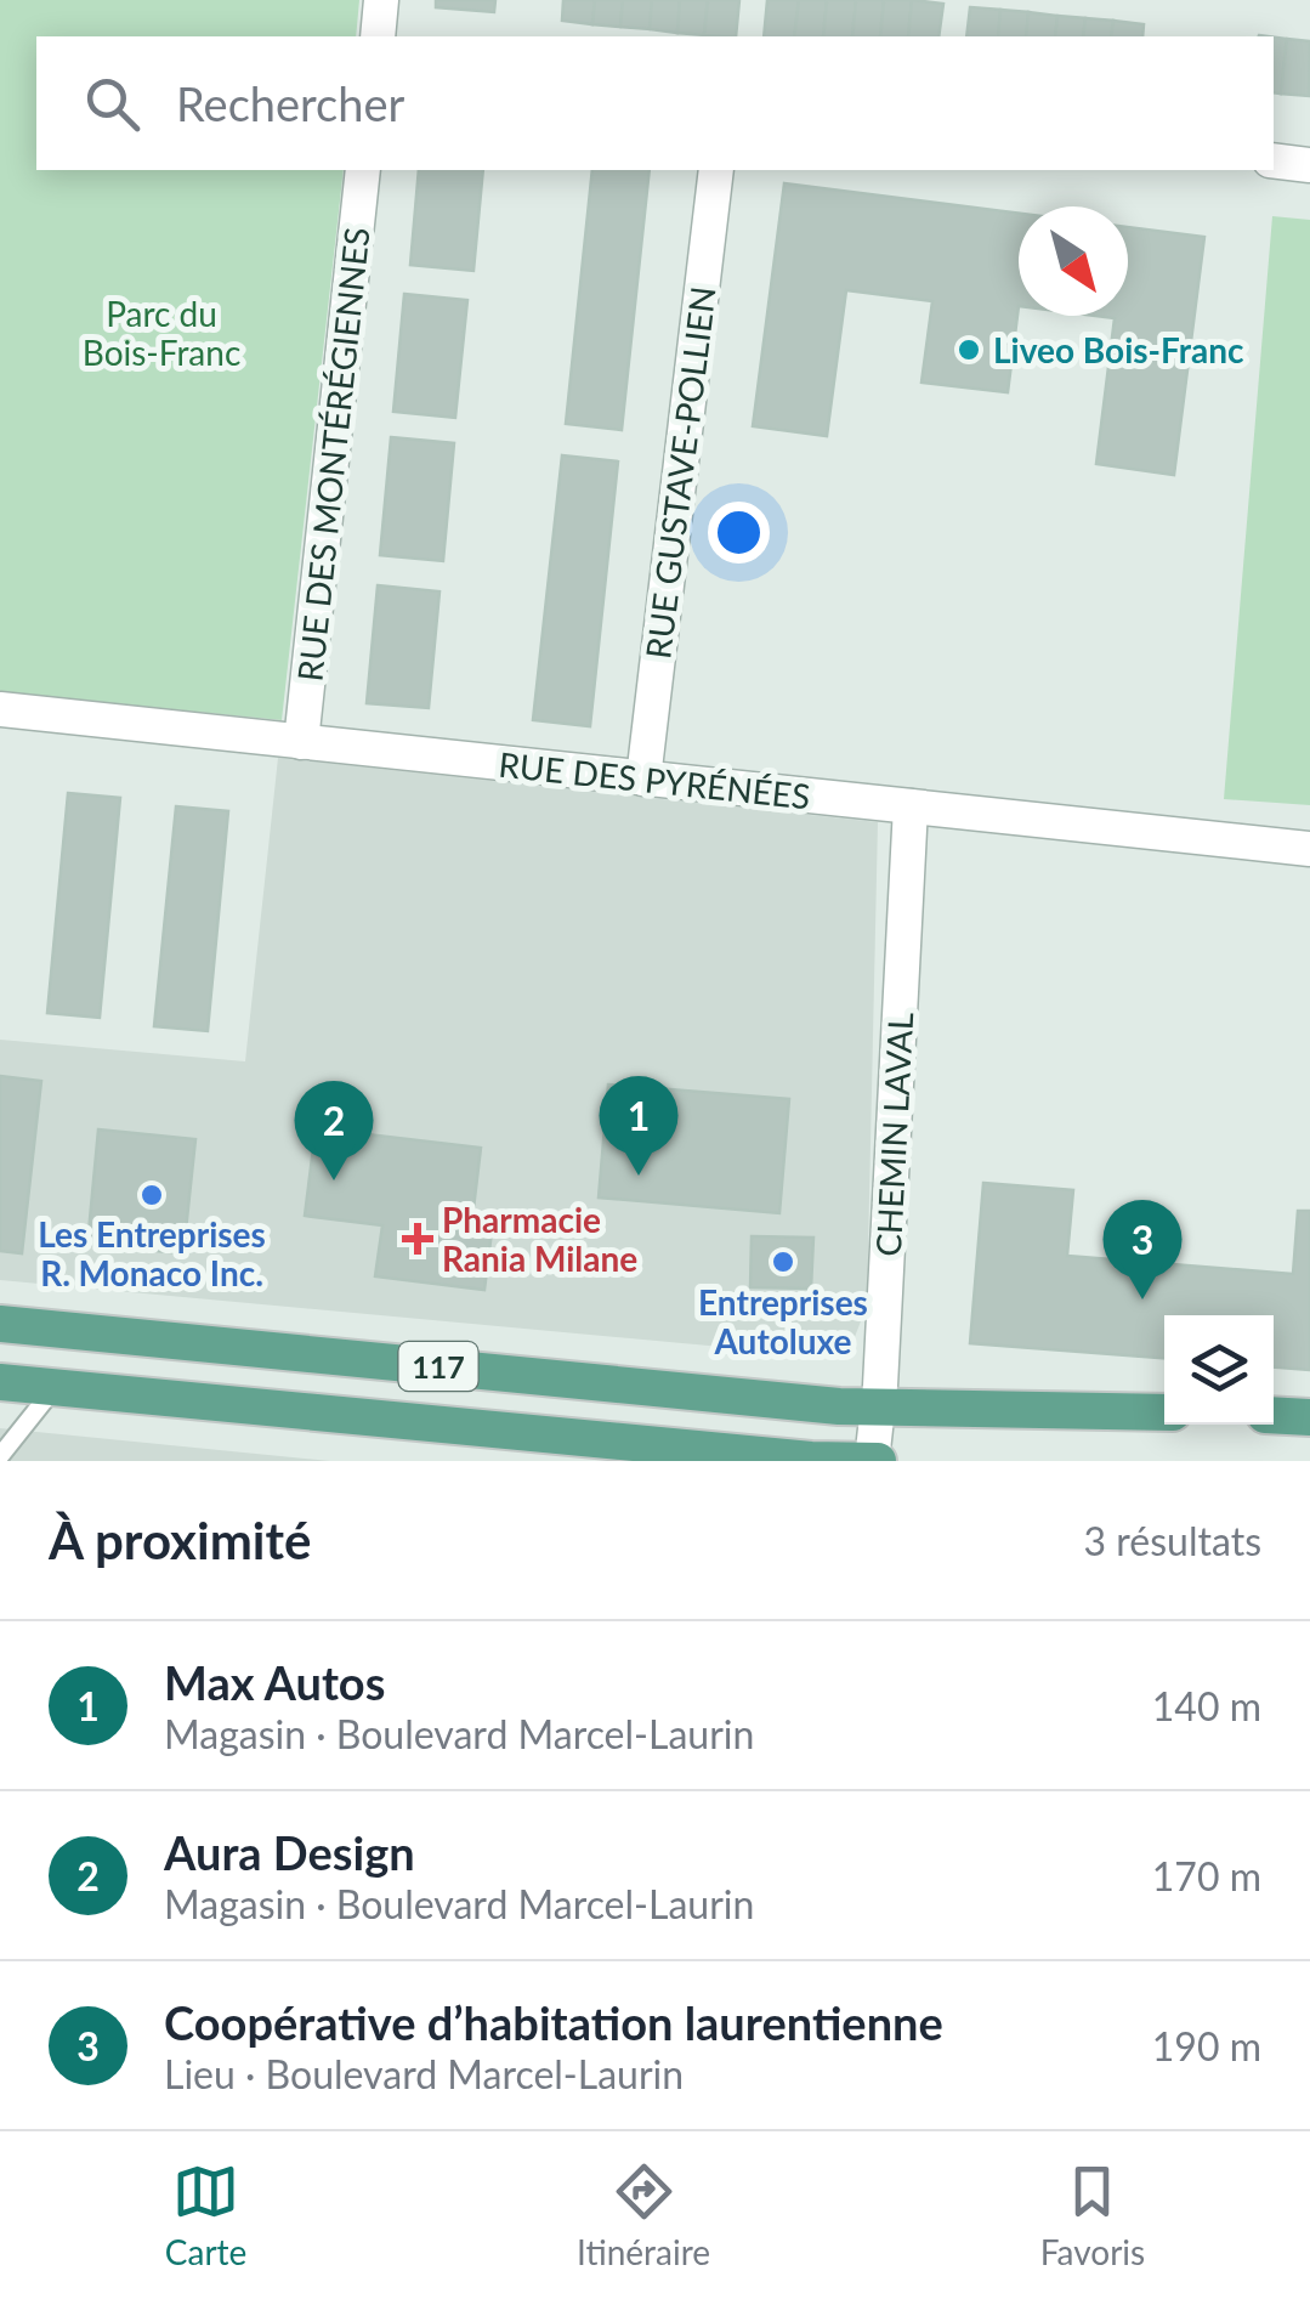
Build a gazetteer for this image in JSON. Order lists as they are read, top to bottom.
{
  "streets": {
    "main road": ["117"],
    "street": [
      "RUE DES MONTÉRÉGIENNES",
      "RUE GUSTAVE-POLLIEN",
      "RUE DES PYRÉNÉES",
      "CHEMIN LAVAL"
    ]
  },
  "crossings": [
    ["RUE DES MONTÉRÉGIENNES", "RUE DES PYRÉNÉES"],
    ["RUE GUSTAVE-POLLIEN", "RUE DES PYRÉNÉES"],
    ["RUE DES PYRÉNÉES", "CHEMIN LAVAL"],
    ["CHEMIN LAVAL", "117"]
  ],
  "parks": ["Parc du Bois-Franc"],
  "places": {
    "other": ["Liveo Bois-Franc", "Les Entreprises R. Monaco Inc.", "Entreprises Autoluxe"],
    "health": ["Pharmacie Rania Milane"]
  },
  "north": "bottom right",
  "page": {
    "search": "Rechercher",
    "pins": ["1", "2", "3"],
    "heading": ["À proximité", "3 résultats"],
    "list": [
      {
        "mark": "1",
        "name": "Max Autos",
        "note": "Magasin · Boulevard Marcel-Laurin",
        "value": "140 m"
      },
      {
        "mark": "2",
        "name": "Aura Design",
        "note": "Magasin · Boulevard Marcel-Laurin",
        "value": "170 m"
      },
      {
        "mark": "3",
        "name": "Coopérative d’habitation laurentienne",
        "note": "Lieu · Boulevard Marcel-Laurin",
        "value": "190 m"
      }
    ],
    "nav": ["Carte", "Itinéraire", "Favoris"]
  }
}
